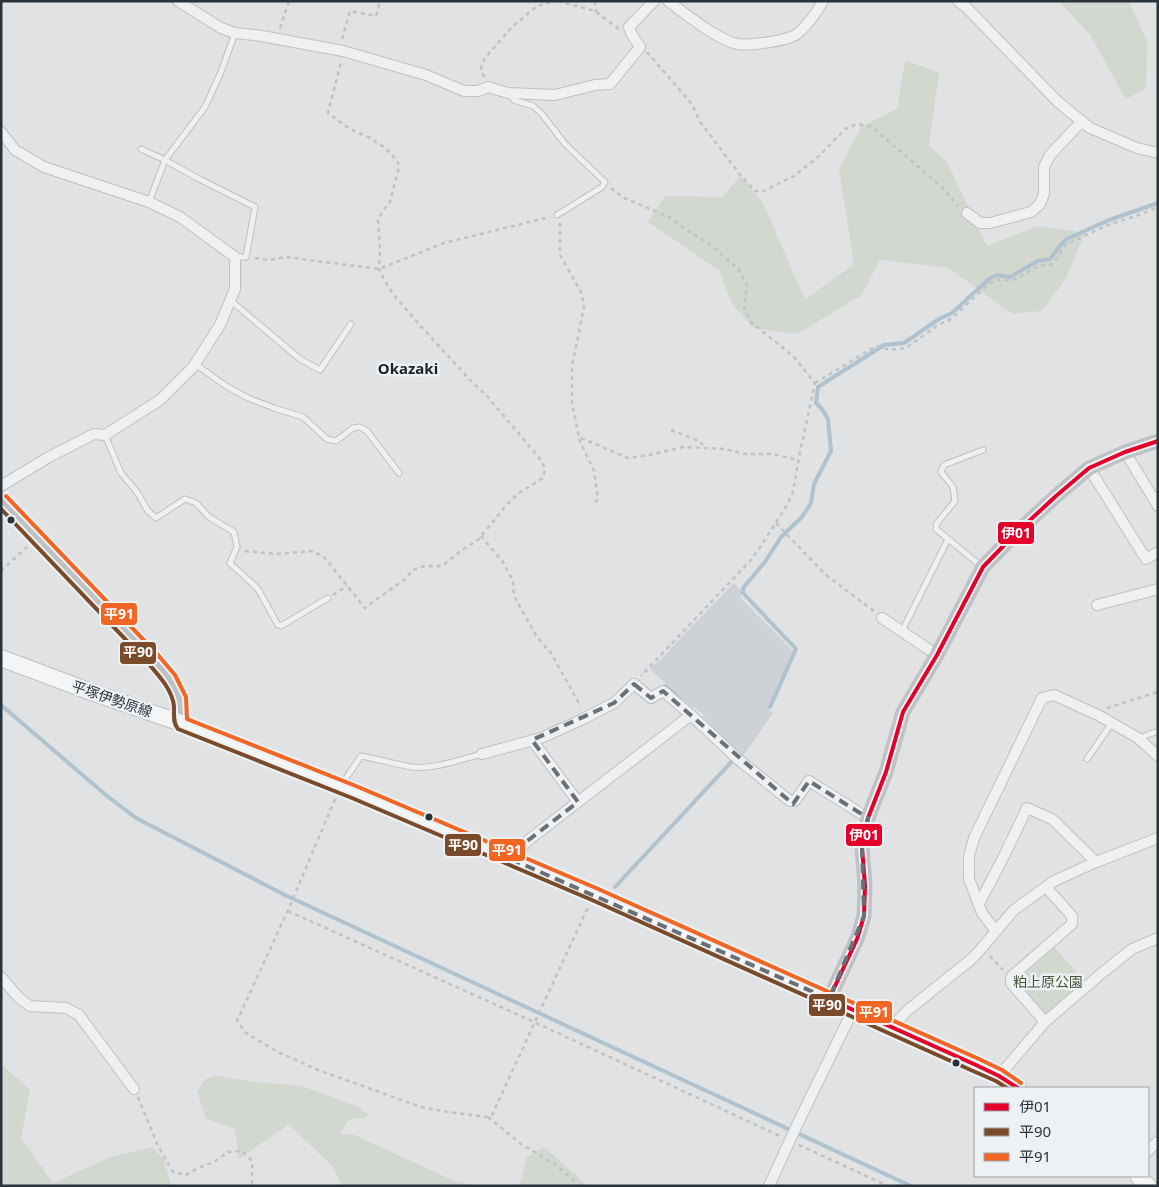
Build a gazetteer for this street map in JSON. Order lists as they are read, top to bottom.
{
  "streets": {
    "main road": ["平塚伊勢原線"]
  },
  "districts": ["Okazaki"],
  "parks": ["粕上原公園"],
  "lines": ["transit line 伊01", "transit line 平91", "transit line 平90"],
  "legend": ["伊01", "平90", "平91"]
}
